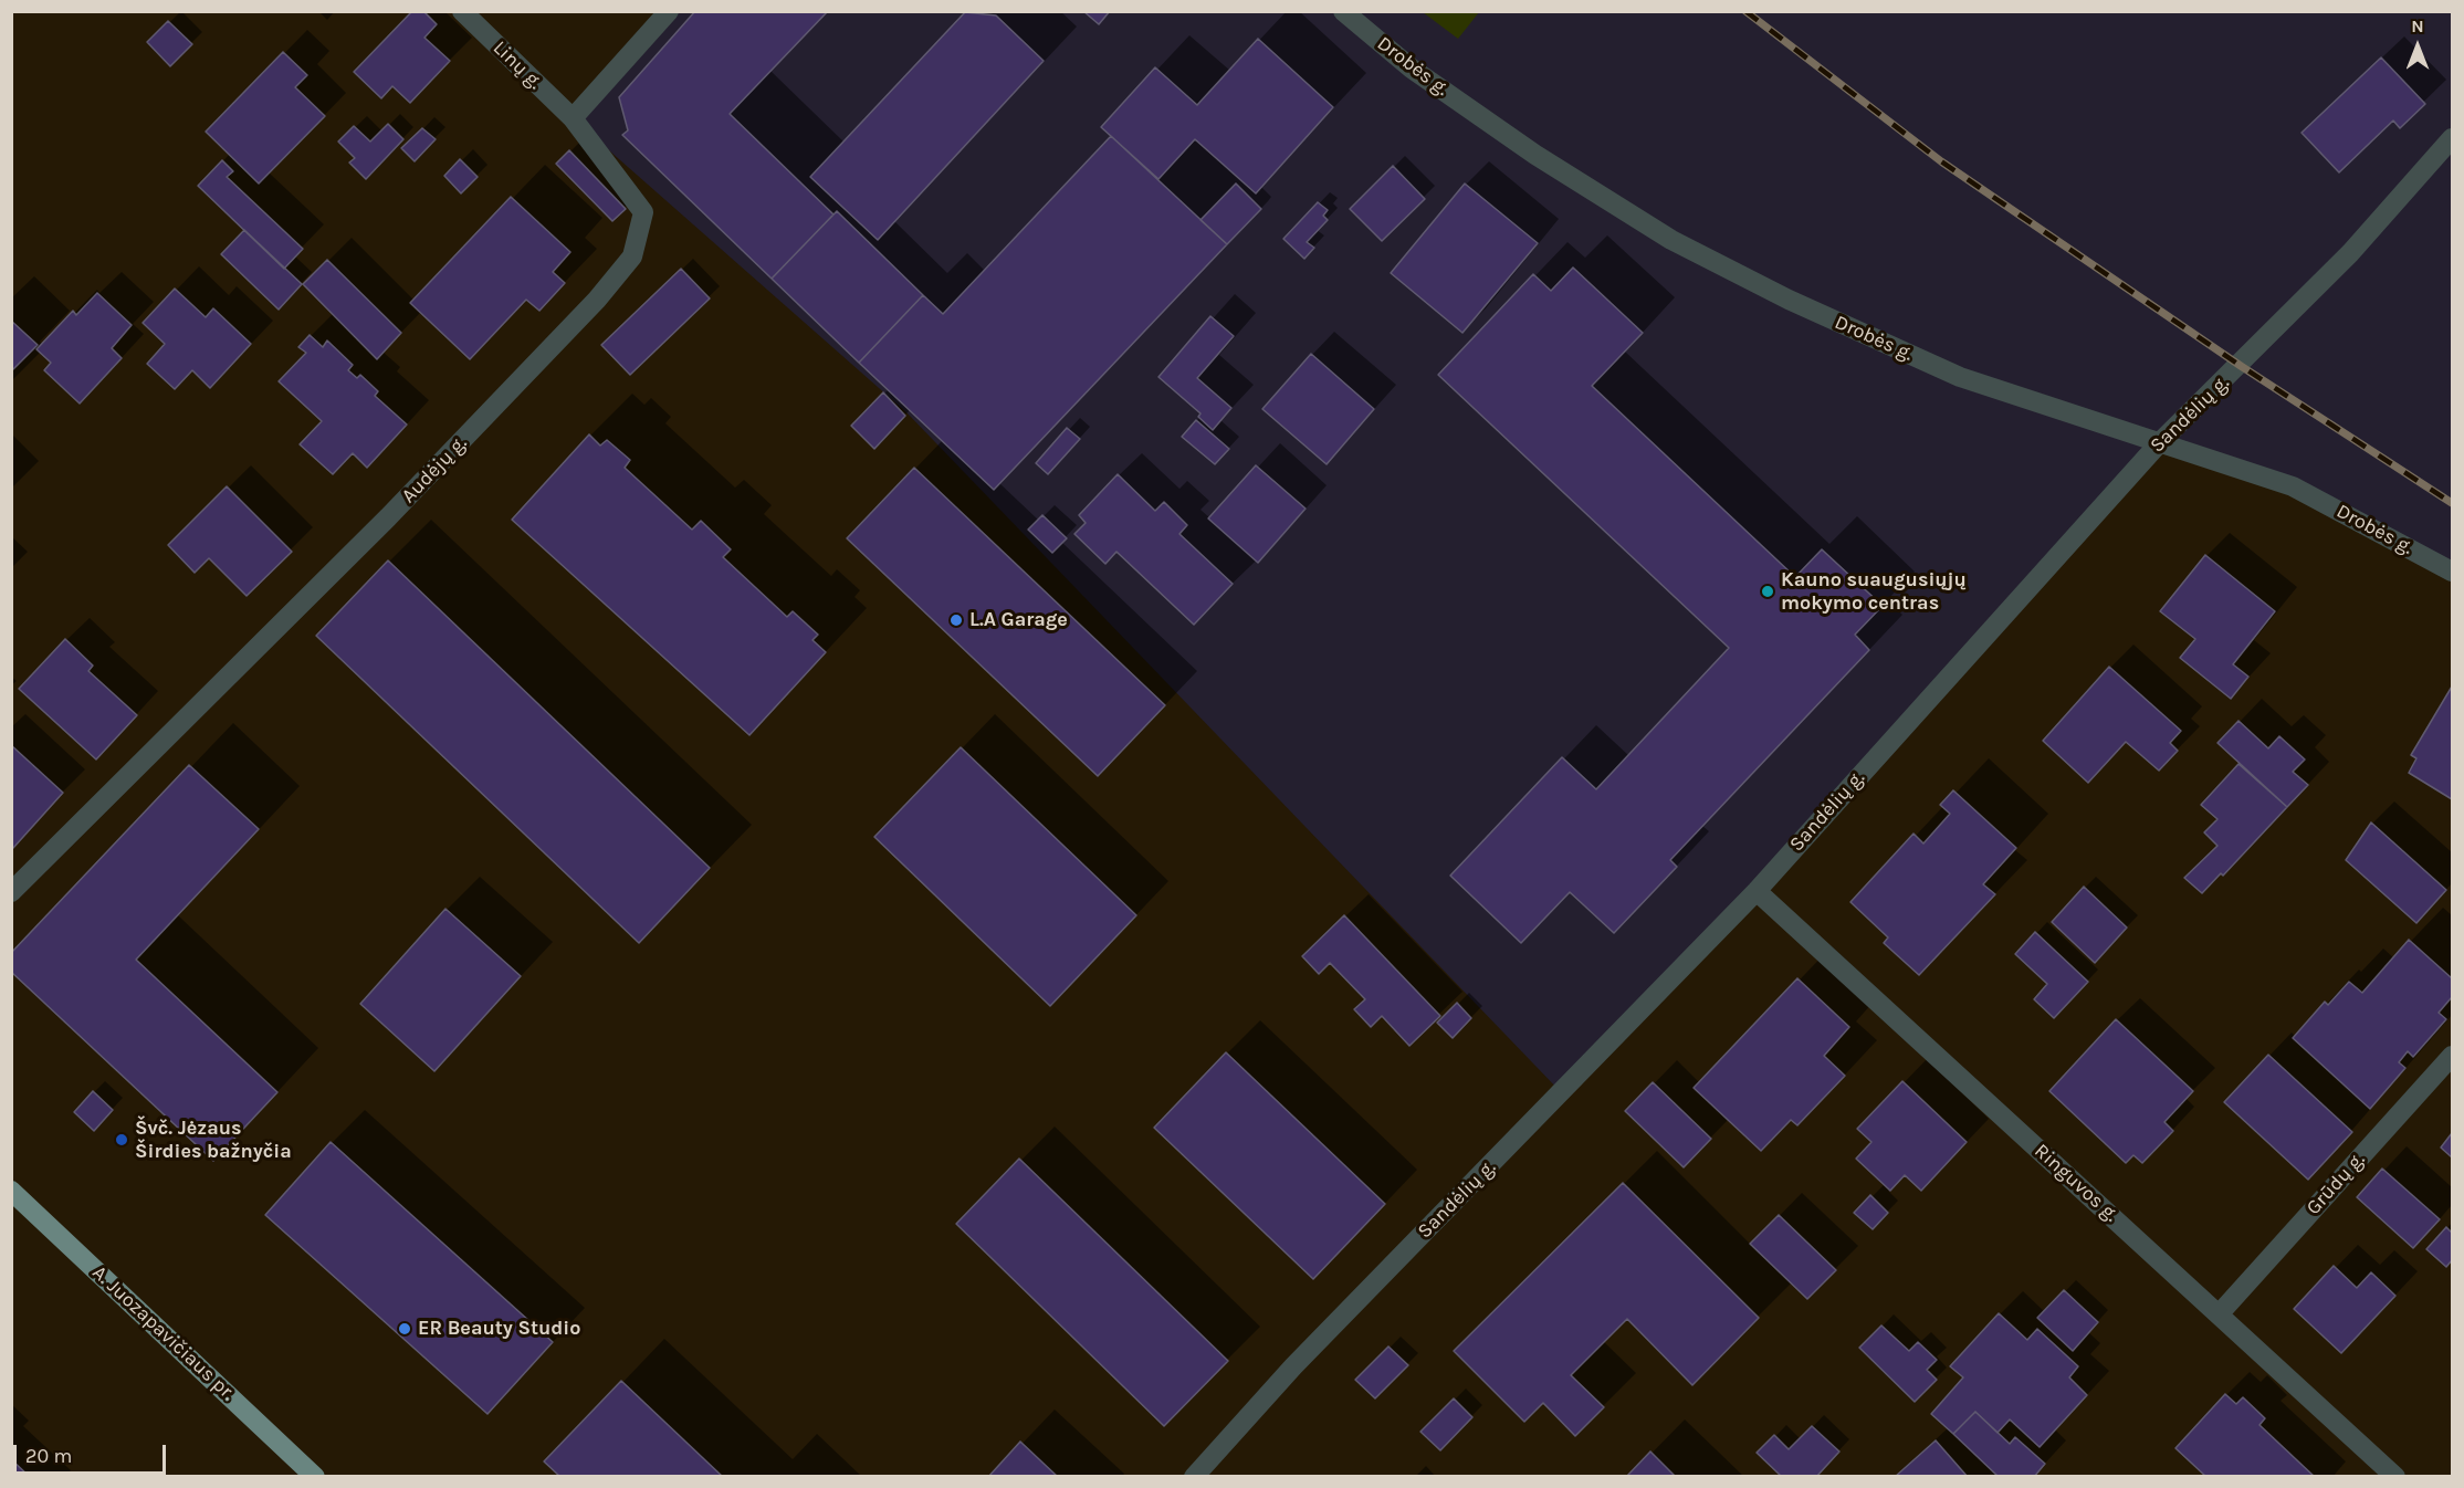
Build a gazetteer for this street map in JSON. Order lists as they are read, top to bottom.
{
  "streets": {
    "main road": ["A. Juozapavičiaus pr."],
    "street": [
      "Linų g.",
      "Drobės g.",
      "Sandėlių g.",
      "Audėjų g.",
      "Ringuvos g.",
      "Grūdų g."
    ]
  },
  "crossings": [
    ["Linų g.", "Audėjų g."],
    ["Drobės g.", "Sandėlių g."],
    ["Sandėlių g.", "Ringuvos g."],
    ["Ringuvos g.", "Grūdų g."]
  ],
  "places": [
    "Kauno suaugusiųjų mokymo centras",
    "L.A Garage",
    "Švč. Jėzaus Širdies bažnyčia",
    "ER Beauty Studio"
  ],
  "scale_bar": "20 m",
  "north": "top"
}
